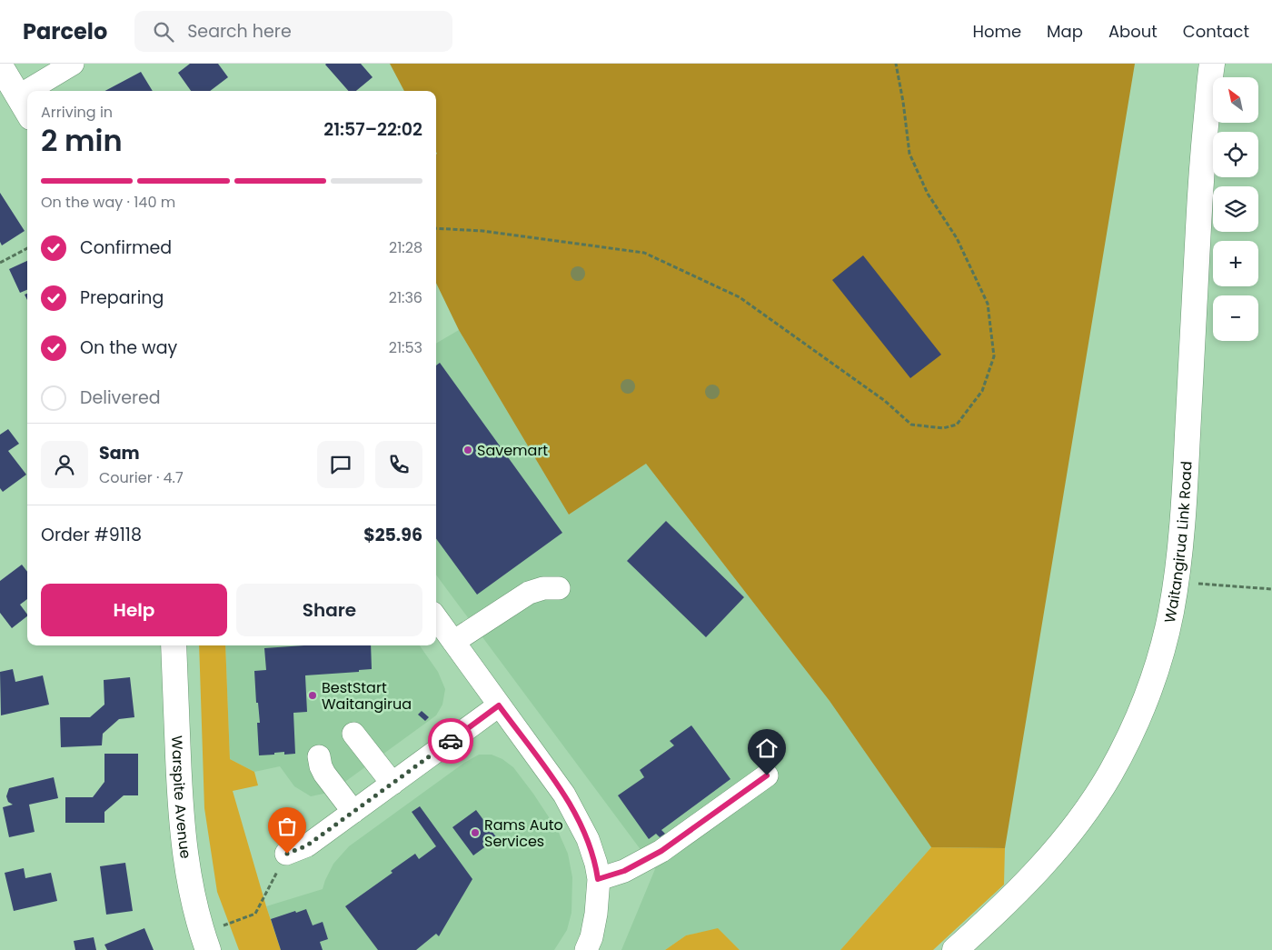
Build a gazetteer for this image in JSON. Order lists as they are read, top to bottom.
{
  "streets": {
    "main road": ["Waitangirua Link Road", "Warspite Avenue"]
  },
  "places": ["Savemart", "BestStart Waitangirua", "Rams Auto Services"],
  "north": "top left",
  "page": {
    "header": "Parcelo",
    "search": "Search here",
    "nav": [
      "Home",
      "Map",
      "About",
      "Contact"
    ],
    "map_buttons": ["+", "−"],
    "heading": ["2 min", "Arriving in", "21:57–22:02"],
    "panel": [
      "Sam",
      "Courier · 4.7",
      "Order #9118",
      "$25.96"
    ],
    "bar": "On the way · 140 m",
    "list": [
      ["Confirmed", "21:28"],
      ["Preparing", "21:36"],
      ["On the way", "21:53"],
      "Delivered"
    ],
    "buttons": ["Help", "Share"]
  }
}
